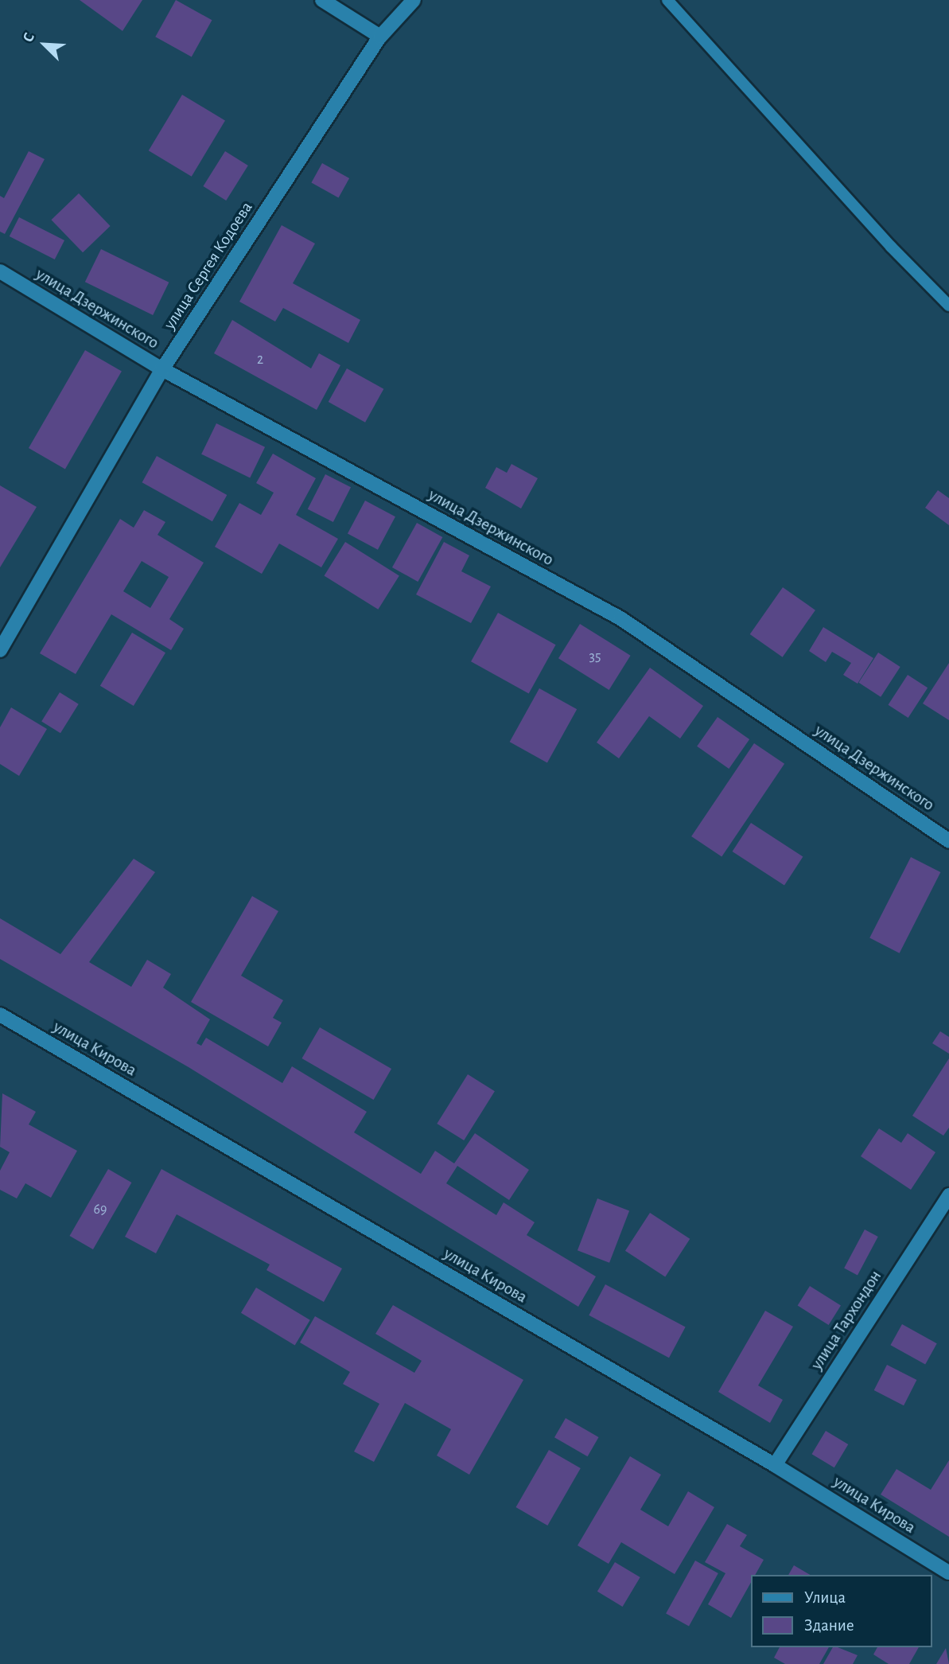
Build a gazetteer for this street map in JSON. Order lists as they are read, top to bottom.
{
  "streets": {
    "street": [
      "улица Сергея Кодоева",
      "улица Дзержинского",
      "улица Кирова",
      "улица Тархондон"
    ]
  },
  "crossings": [
    ["улица Сергея Кодоева", "улица Дзержинского"],
    ["улица Кирова", "улица Тархондон"]
  ],
  "house_numbers": ["2", "35", "69"],
  "legend": ["Улица", "Здание"],
  "north": "top left"
}
